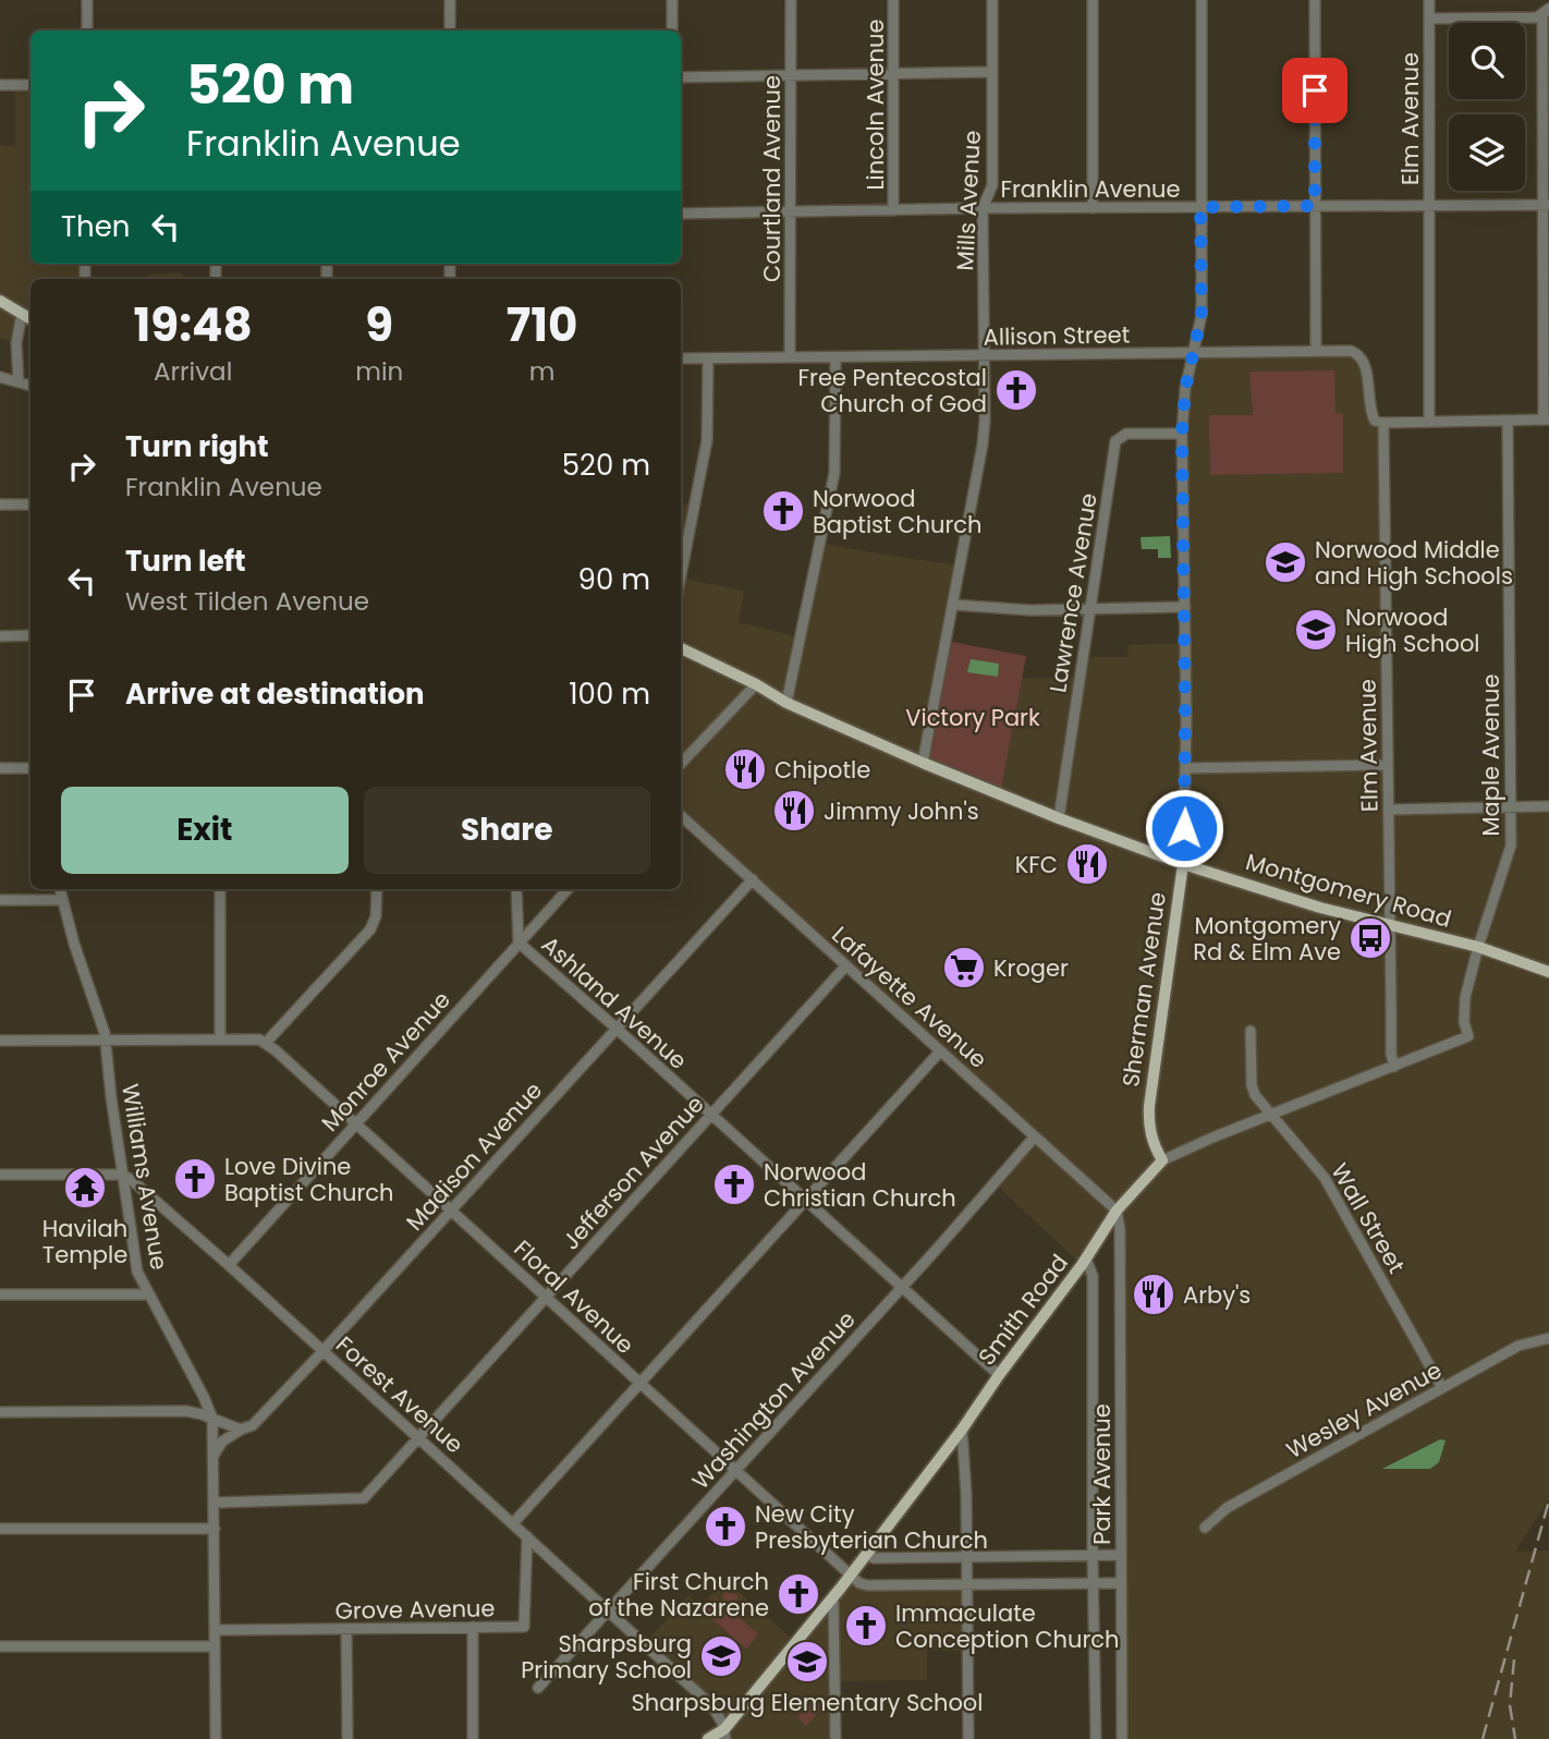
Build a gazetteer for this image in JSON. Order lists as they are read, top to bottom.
{
  "streets": {
    "main road": ["Montgomery Road", "Sherman Avenue", "Smith Road"],
    "street": [
      "Lincoln Avenue",
      "Elm Avenue",
      "Courtland Avenue",
      "Franklin Avenue",
      "Mills Avenue",
      "Allison Street",
      "Lawrence Avenue",
      "Maple Avenue",
      "Lafayette Avenue",
      "Ashland Avenue",
      "Monroe Avenue",
      "Madison Avenue",
      "Jefferson Avenue",
      "Williams Avenue",
      "Wall Street",
      "Floral Avenue",
      "Forest Avenue",
      "Washington Avenue",
      "Wesley Avenue",
      "Park Avenue",
      "Grove Avenue"
    ]
  },
  "crossings": [
    ["Lincoln Avenue", "Franklin Avenue"],
    ["Elm Avenue", "Franklin Avenue"],
    ["Elm Avenue", "Allison Street"],
    ["Elm Avenue", "Montgomery Road"],
    ["Elm Avenue", "Smith Road"],
    ["Courtland Avenue", "Franklin Avenue"],
    ["Courtland Avenue", "Allison Street"],
    ["Franklin Avenue", "Mills Avenue"],
    ["Franklin Avenue", "Sherman Avenue"],
    ["Mills Avenue", "Allison Street"],
    ["Mills Avenue", "Montgomery Road"],
    ["Allison Street", "Sherman Avenue"],
    ["Lawrence Avenue", "Montgomery Road"],
    ["Lawrence Avenue", "Sherman Avenue"],
    ["Maple Avenue", "Montgomery Road"],
    ["Maple Avenue", "Smith Road"],
    ["Montgomery Road", "Sherman Avenue"],
    ["Sherman Avenue", "Smith Road"],
    ["Lafayette Avenue", "Madison Avenue"],
    ["Lafayette Avenue", "Jefferson Avenue"],
    ["Lafayette Avenue", "Smith Road"],
    ["Lafayette Avenue", "Washington Avenue"],
    ["Lafayette Avenue", "Park Avenue"],
    ["Ashland Avenue", "Monroe Avenue"],
    ["Ashland Avenue", "Madison Avenue"],
    ["Ashland Avenue", "Jefferson Avenue"],
    ["Ashland Avenue", "Smith Road"],
    ["Ashland Avenue", "Washington Avenue"],
    ["Monroe Avenue", "Floral Avenue"],
    ["Monroe Avenue", "Forest Avenue"],
    ["Madison Avenue", "Williams Avenue"],
    ["Madison Avenue", "Floral Avenue"],
    ["Madison Avenue", "Forest Avenue"],
    ["Jefferson Avenue", "Williams Avenue"],
    ["Jefferson Avenue", "Floral Avenue"],
    ["Jefferson Avenue", "Forest Avenue"],
    ["Williams Avenue", "Forest Avenue"],
    ["Williams Avenue", "Grove Avenue"],
    ["Wall Street", "Smith Road"],
    ["Wall Street", "Wesley Avenue"],
    ["Floral Avenue", "Smith Road"],
    ["Floral Avenue", "Washington Avenue"],
    ["Floral Avenue", "Park Avenue"],
    ["Smith Road", "Forest Avenue"],
    ["Smith Road", "Park Avenue"],
    ["Forest Avenue", "Washington Avenue"],
    ["Forest Avenue", "Grove Avenue"]
  ],
  "parks": ["Victory Park"],
  "places": {
    "church": [
      "Free Pentecostal Church of God",
      "Norwood Baptist Church",
      "Love Divine Baptist Church",
      "Norwood Christian Church",
      "New City Presbyterian Church",
      "First Church of the Nazarene",
      "Immaculate Conception Church"
    ],
    "school or university": [
      "Norwood Middle and High Schools",
      "Norwood High School",
      "Sharpsburg Primary School",
      "Sharpsburg Elementary School"
    ],
    "restaurant": [
      "Chipotle",
      "Jimmy John's",
      "KFC",
      "Arby's"
    ],
    "bus stop": ["Montgomery Rd & Elm Ave"],
    "supermarket": ["Kroger"],
    "temple": ["Havilah Temple"]
  },
  "page": {
    "turn": ["520 m", "Franklin Avenue"],
    "then": "Then",
    "eta": [
      "19:48",
      "Arrival",
      "9",
      "min",
      "710",
      "m"
    ],
    "list": [
      {
        "name": "Turn right",
        "note": "Franklin Avenue",
        "value": "520 m"
      },
      {
        "name": "Turn left",
        "note": "West Tilden Avenue",
        "value": "90 m"
      },
      {
        "name": "Arrive at destination",
        "value": "100 m"
      }
    ],
    "buttons": ["Exit", "Share"]
  }
}
